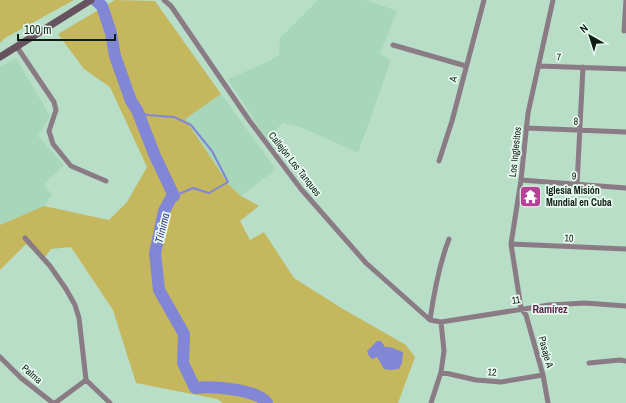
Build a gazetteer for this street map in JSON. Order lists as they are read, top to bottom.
{
  "streets": {
    "street": [
      "7",
      "A",
      "8",
      "Los Inglesitos",
      "Callejón Los Tanques",
      "9",
      "10",
      "11",
      "Pasaje A",
      "12",
      "Palma"
    ]
  },
  "crossings": [
    ["7", "Los Inglesitos"],
    ["8", "Los Inglesitos"],
    ["Los Inglesitos", "9"],
    ["Los Inglesitos", "10"],
    ["Los Inglesitos", "11"],
    ["Los Inglesitos", "Pasaje A"],
    ["Callejón Los Tanques", "11"],
    ["11", "Pasaje A"],
    ["Pasaje A", "12"]
  ],
  "districts": ["Ramírez"],
  "water": ["Tíinima"],
  "places": {
    "temple": ["Iglesia Misión Mundial en Cuba"]
  },
  "scale_bar": "100 m",
  "north": "top left"
}
